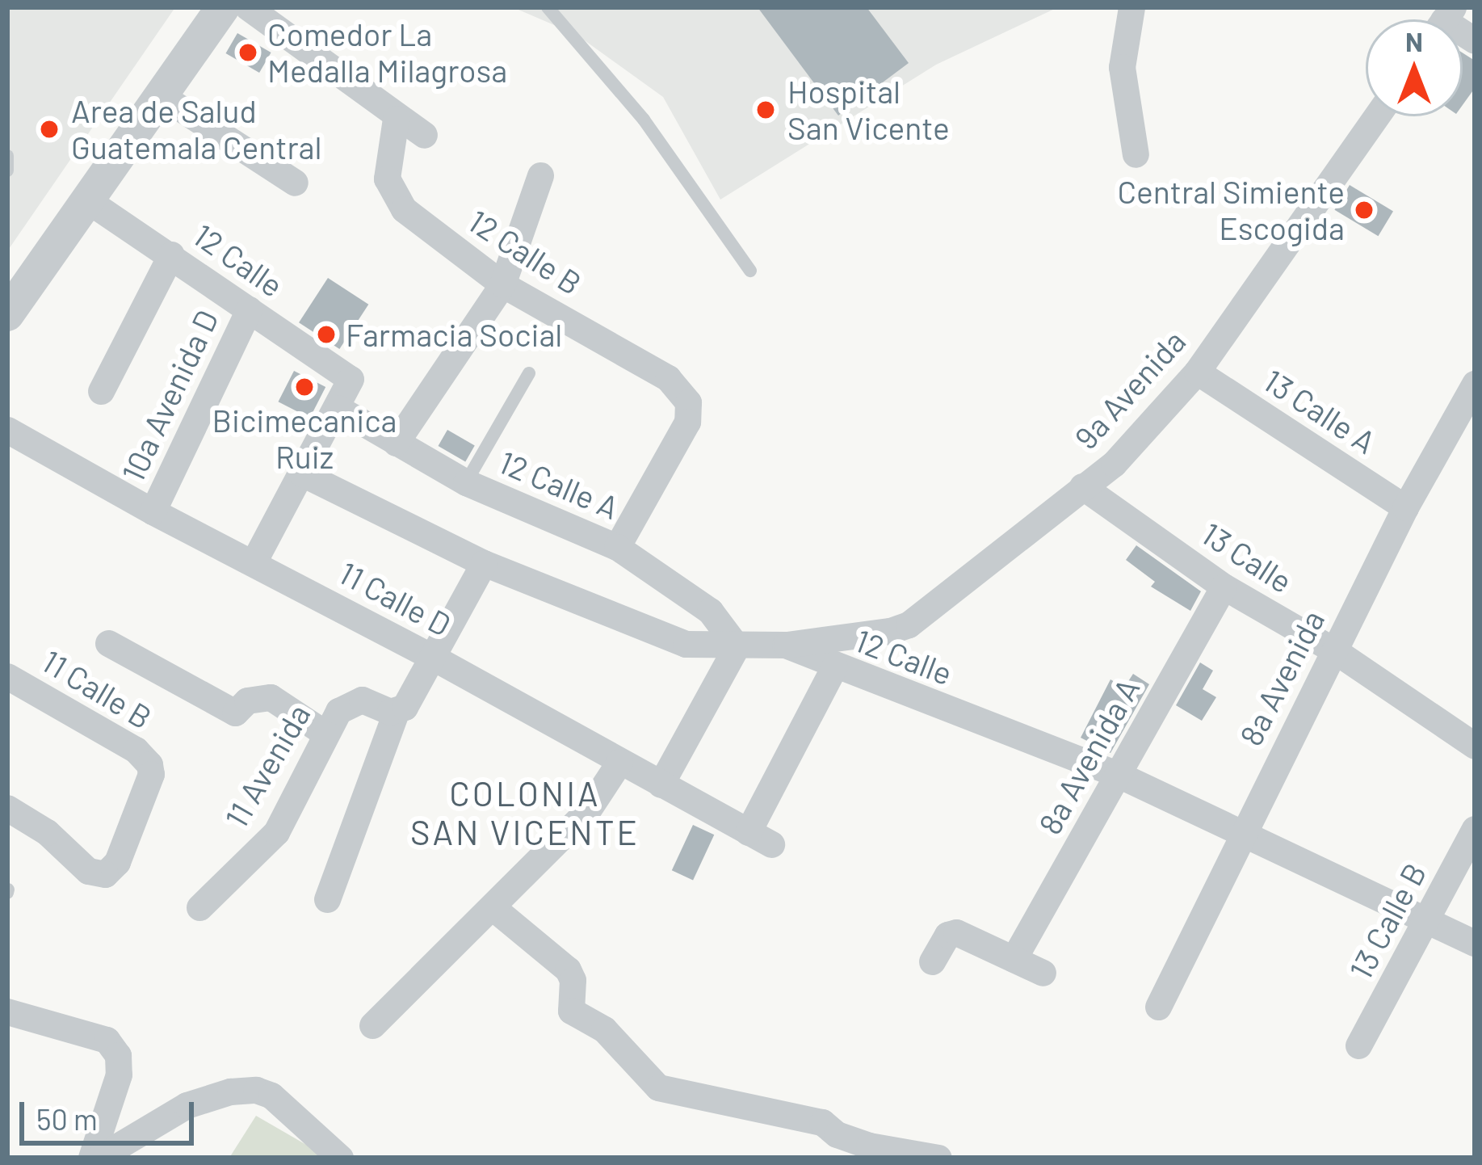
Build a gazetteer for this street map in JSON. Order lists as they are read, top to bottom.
{
  "streets": {
    "street": [
      "12 Calle B",
      "12 Calle",
      "9a Avenida",
      "10a Avenida D",
      "13 Calle A",
      "12 Calle A",
      "13 Calle",
      "11 Calle D",
      "8a Avenida",
      "11 Calle B",
      "8a Avenida A",
      "11 Avenida",
      "13 Calle B"
    ]
  },
  "crossings": [
    ["12 Calle B", "12 Calle A"],
    ["12 Calle", "9a Avenida"],
    ["12 Calle", "10a Avenida D"],
    ["12 Calle", "12 Calle A"],
    ["12 Calle", "11 Calle D"],
    ["12 Calle", "8a Avenida"],
    ["12 Calle", "8a Avenida A"],
    ["12 Calle", "13 Calle B"],
    ["9a Avenida", "13 Calle A"],
    ["9a Avenida", "13 Calle"],
    ["10a Avenida D", "11 Calle D"],
    ["13 Calle A", "8a Avenida"],
    ["13 Calle", "8a Avenida"],
    ["13 Calle", "8a Avenida A"]
  ],
  "districts": ["COLONIA SAN VICENTE"],
  "places": [
    "Comedor La Medalla Milagrosa",
    "Hospital San Vicente",
    "Area de Salud Guatemala Central",
    "Central Simiente Escogida",
    "Farmacia Social",
    "Bicimecanica Ruiz"
  ],
  "scale_bar": "50 m",
  "north": "top"
}
